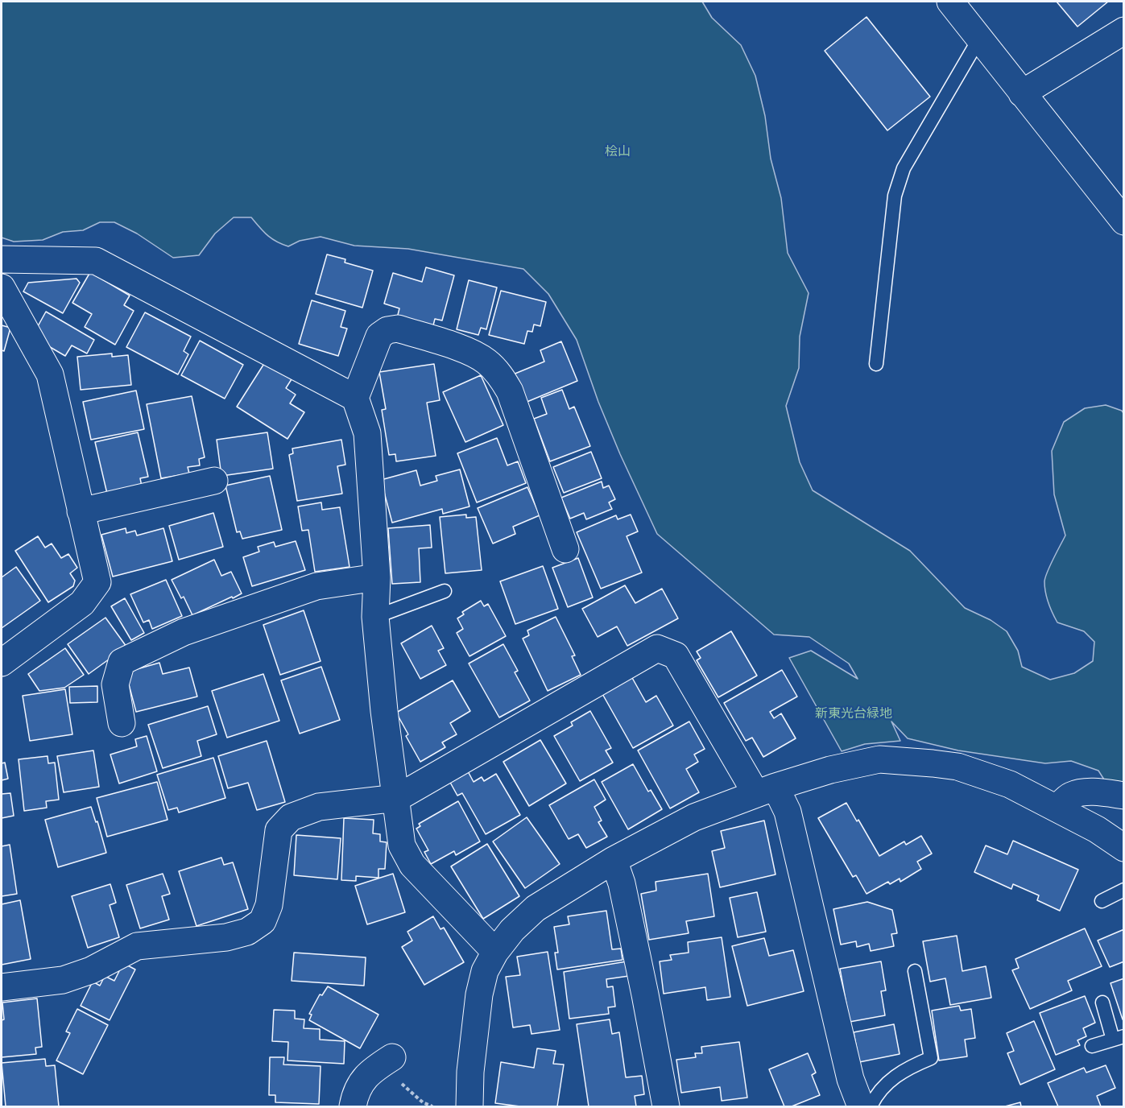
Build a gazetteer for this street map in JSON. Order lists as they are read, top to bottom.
{
  "parks": ["桧山", "新東光台緑地"]
}
